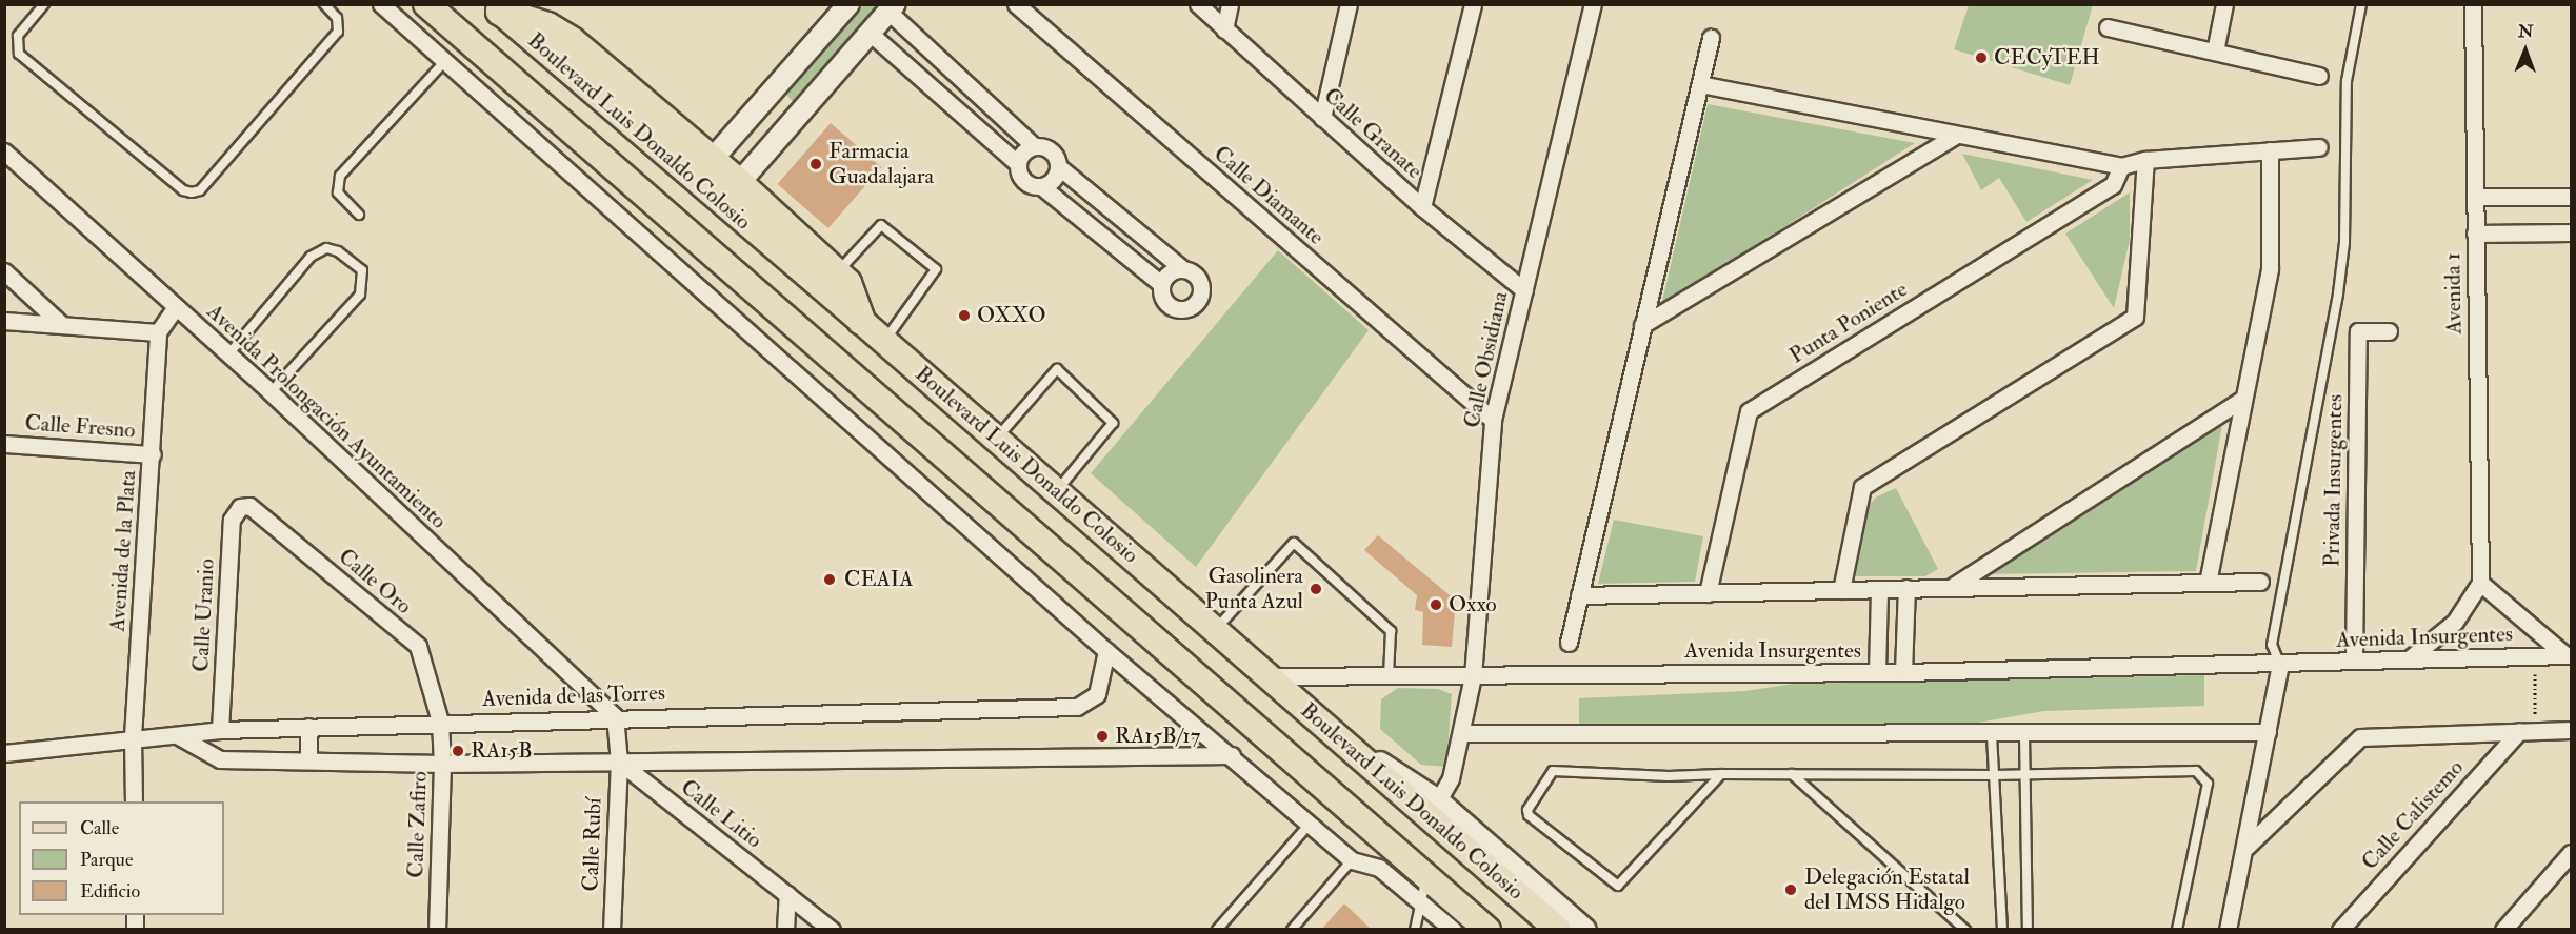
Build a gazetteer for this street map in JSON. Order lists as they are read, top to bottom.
{
  "streets": {
    "main road": ["Boulevard Luis Donaldo Colosio"],
    "street": [
      "Calle Granate",
      "Calle Diamante",
      "Avenida 1",
      "Punta Poniente",
      "Calle Obsidiana",
      "Avenida Prolongación Ayuntamiento",
      "Calle Fresno",
      "Privada Insurgentes",
      "Avenida de la Plata",
      "Calle Oro",
      "Calle Uranio",
      "Avenida Insurgentes",
      "Avenida de las Torres",
      "Calle Litio",
      "Calle Calistemo",
      "Calle Zafiro",
      "Calle Rubí"
    ]
  },
  "crossings": [
    ["Boulevard Luis Donaldo Colosio", "Avenida Insurgentes"],
    ["Calle Granate", "Calle Obsidiana"],
    ["Calle Diamante", "Calle Obsidiana"],
    ["Calle Obsidiana", "Avenida Insurgentes"],
    ["Avenida Prolongación Ayuntamiento", "Avenida de las Torres"],
    ["Calle Fresno", "Avenida de la Plata"],
    ["Privada Insurgentes", "Avenida Insurgentes"],
    ["Avenida de la Plata", "Avenida de las Torres"],
    ["Calle Oro", "Calle Uranio"],
    ["Calle Oro", "Avenida de las Torres"],
    ["Calle Oro", "Calle Zafiro"],
    ["Calle Uranio", "Avenida de las Torres"],
    ["Avenida de las Torres", "Calle Zafiro"],
    ["Calle Litio", "Calle Rubí"]
  ],
  "places": [
    "CECyTEH",
    "Farmacia Guadalajara",
    "OXXO",
    "CEAIA",
    "Gasolinera Punta Azul",
    "Oxxo",
    "RA15B/17",
    "RA15B",
    "Delegación Estatal del IMSS Hidalgo"
  ],
  "legend": ["Calle", "Parque", "Edificio"],
  "north": "top"
}
